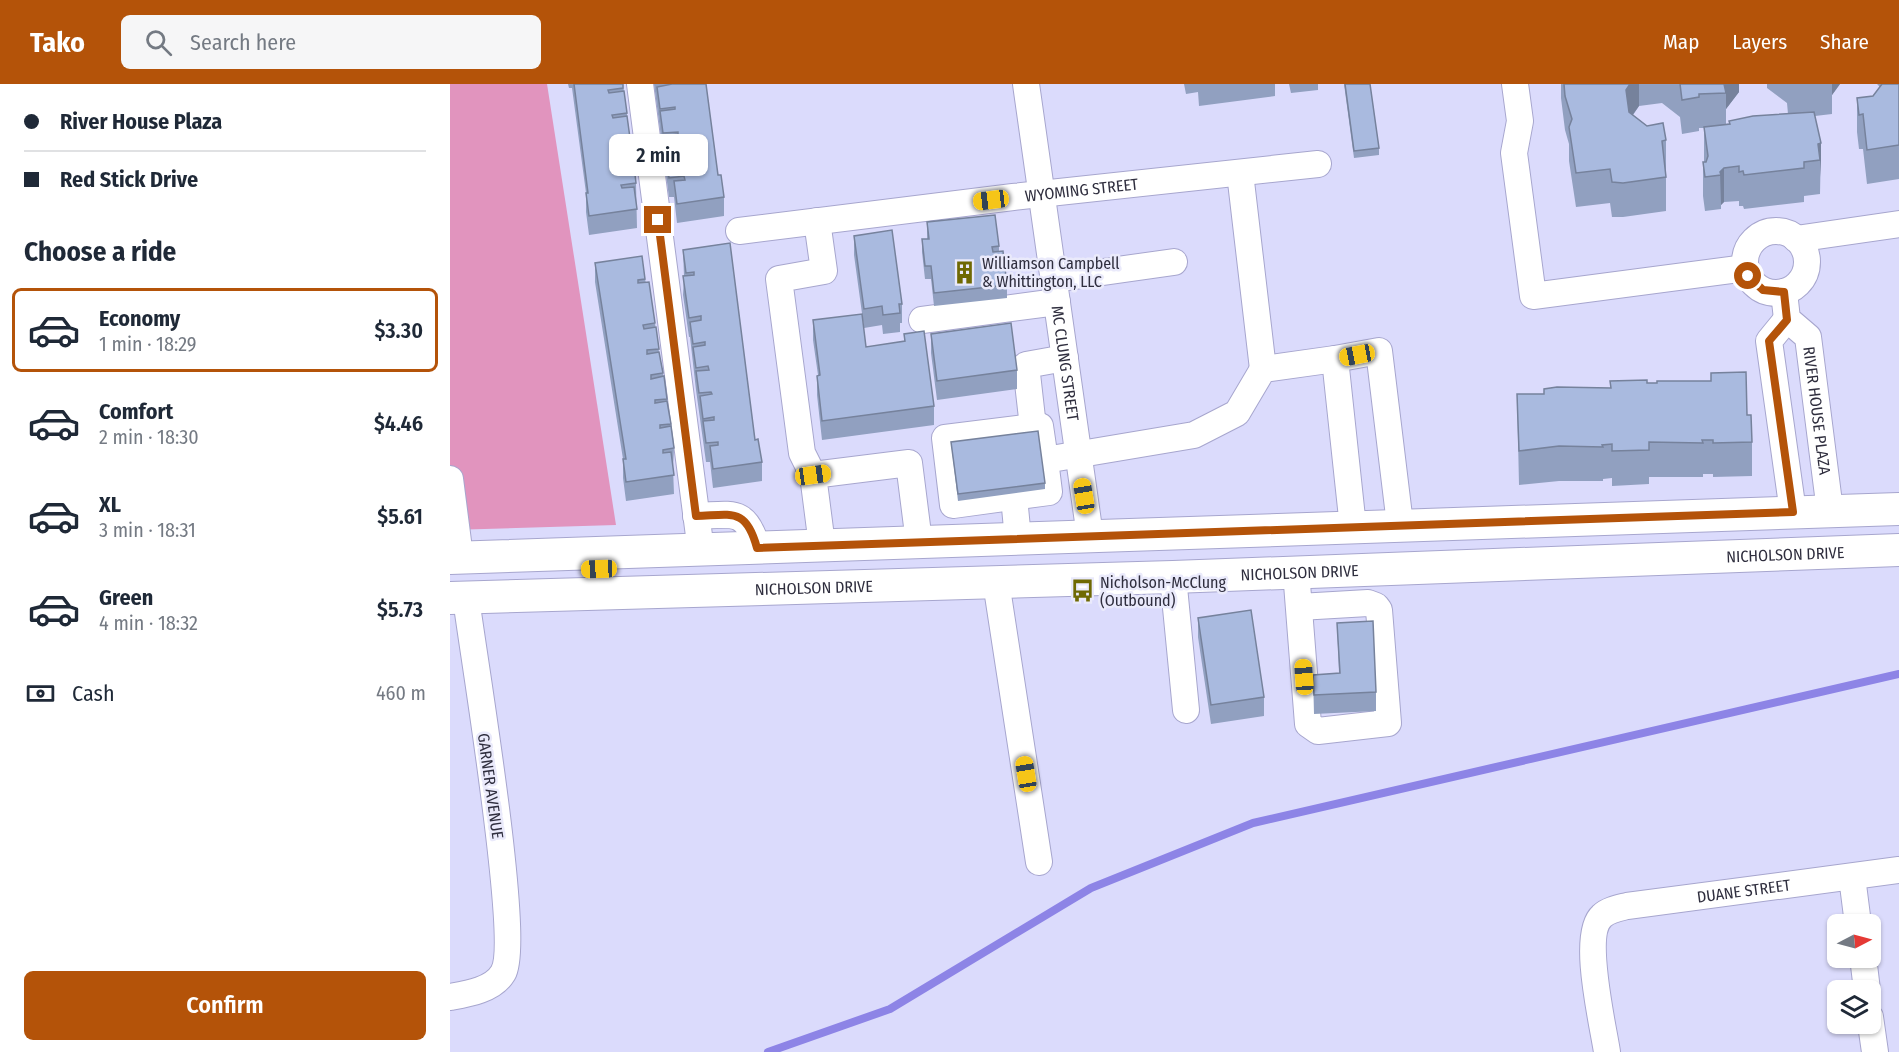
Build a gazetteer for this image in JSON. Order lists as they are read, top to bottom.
{
  "streets": {
    "main road": ["NICHOLSON DRIVE"],
    "street": [
      "WYOMING STREET",
      "MC CLUNG STREET",
      "RIVER HOUSE PLAZA",
      "GARNER AVENUE",
      "DUANE STREET"
    ]
  },
  "crossings": [
    ["WYOMING STREET", "MC CLUNG STREET"],
    ["NICHOLSON DRIVE", "GARNER AVENUE"]
  ],
  "places": {
    "building": ["Williamson Campbell & Whittington, LLC"],
    "bus stop": ["Nicholson-McClung (Outbound)"]
  },
  "north": "right",
  "page": {
    "header": "Tako",
    "search": "Search here",
    "nav": ["Map", "Layers", "Share"],
    "banner": ["River House Plaza", "Red Stick Drive"],
    "bubble": "2 min",
    "heading": "Choose a ride",
    "list": [
      {
        "name": "Economy",
        "note": "1 min · 18:29",
        "value": "$3.30"
      },
      {
        "name": "Comfort",
        "note": "2 min · 18:30",
        "value": "$4.46"
      },
      {
        "name": "XL",
        "note": "3 min · 18:31",
        "value": "$5.61"
      },
      {
        "name": "Green",
        "note": "4 min · 18:32",
        "value": "$5.73"
      }
    ],
    "pay": ["Cash", "460 m"],
    "buttons": "Confirm"
  }
}
